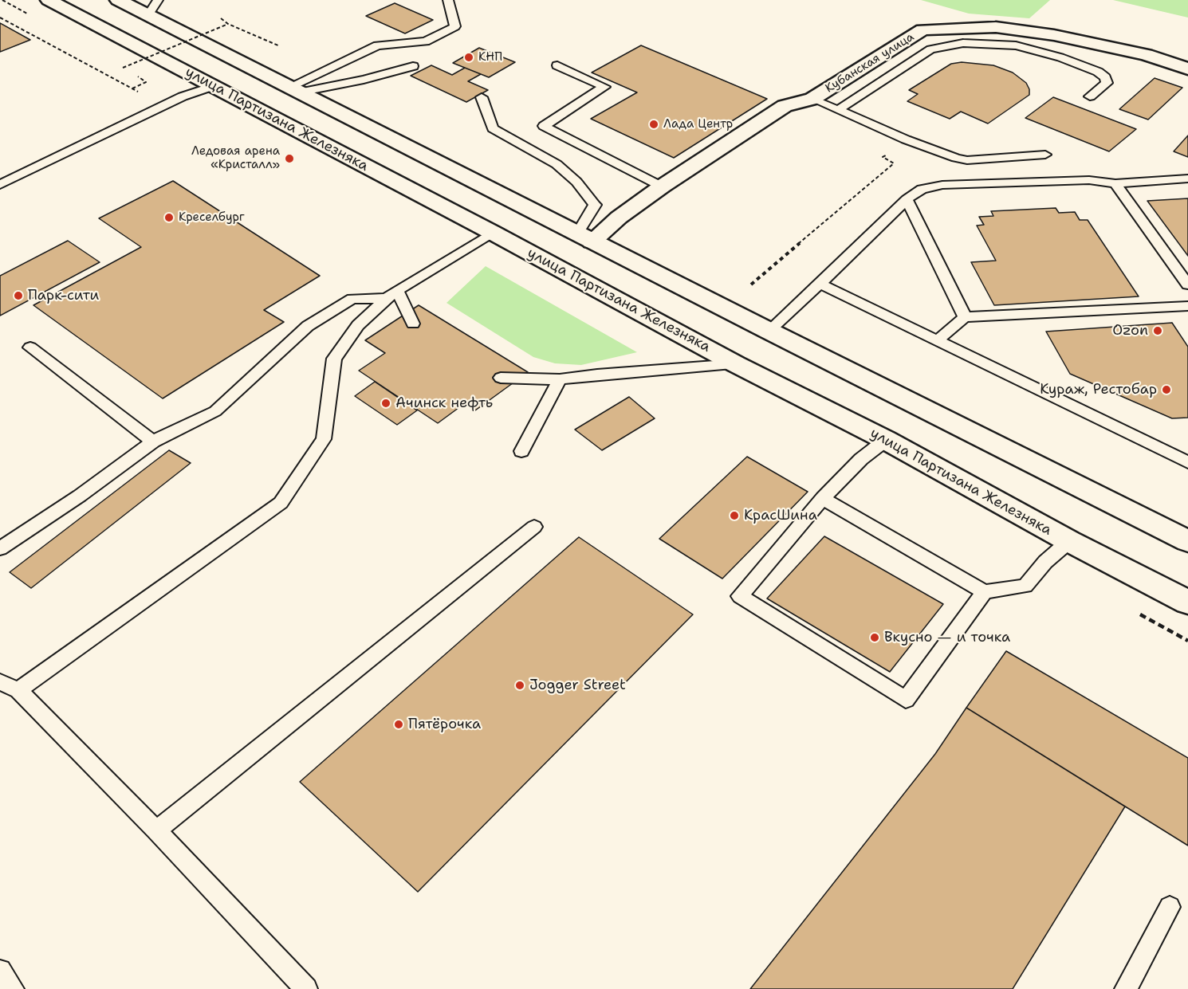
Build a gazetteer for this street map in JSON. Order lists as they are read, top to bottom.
{
  "streets": {
    "main road": ["Кубанская улица", "улица Партизана Железняка"]
  },
  "places": [
    "КНП",
    "Лада Центр",
    "Ледовая арена «Кристалл»",
    "Креселбург",
    "Парк-сити",
    "Ozon",
    "Кураж, Рестобар",
    "Ачинск нефть",
    "КрасШина",
    "Вкусно — и точка",
    "Jogger Street",
    "Пятёрочка"
  ]
}
